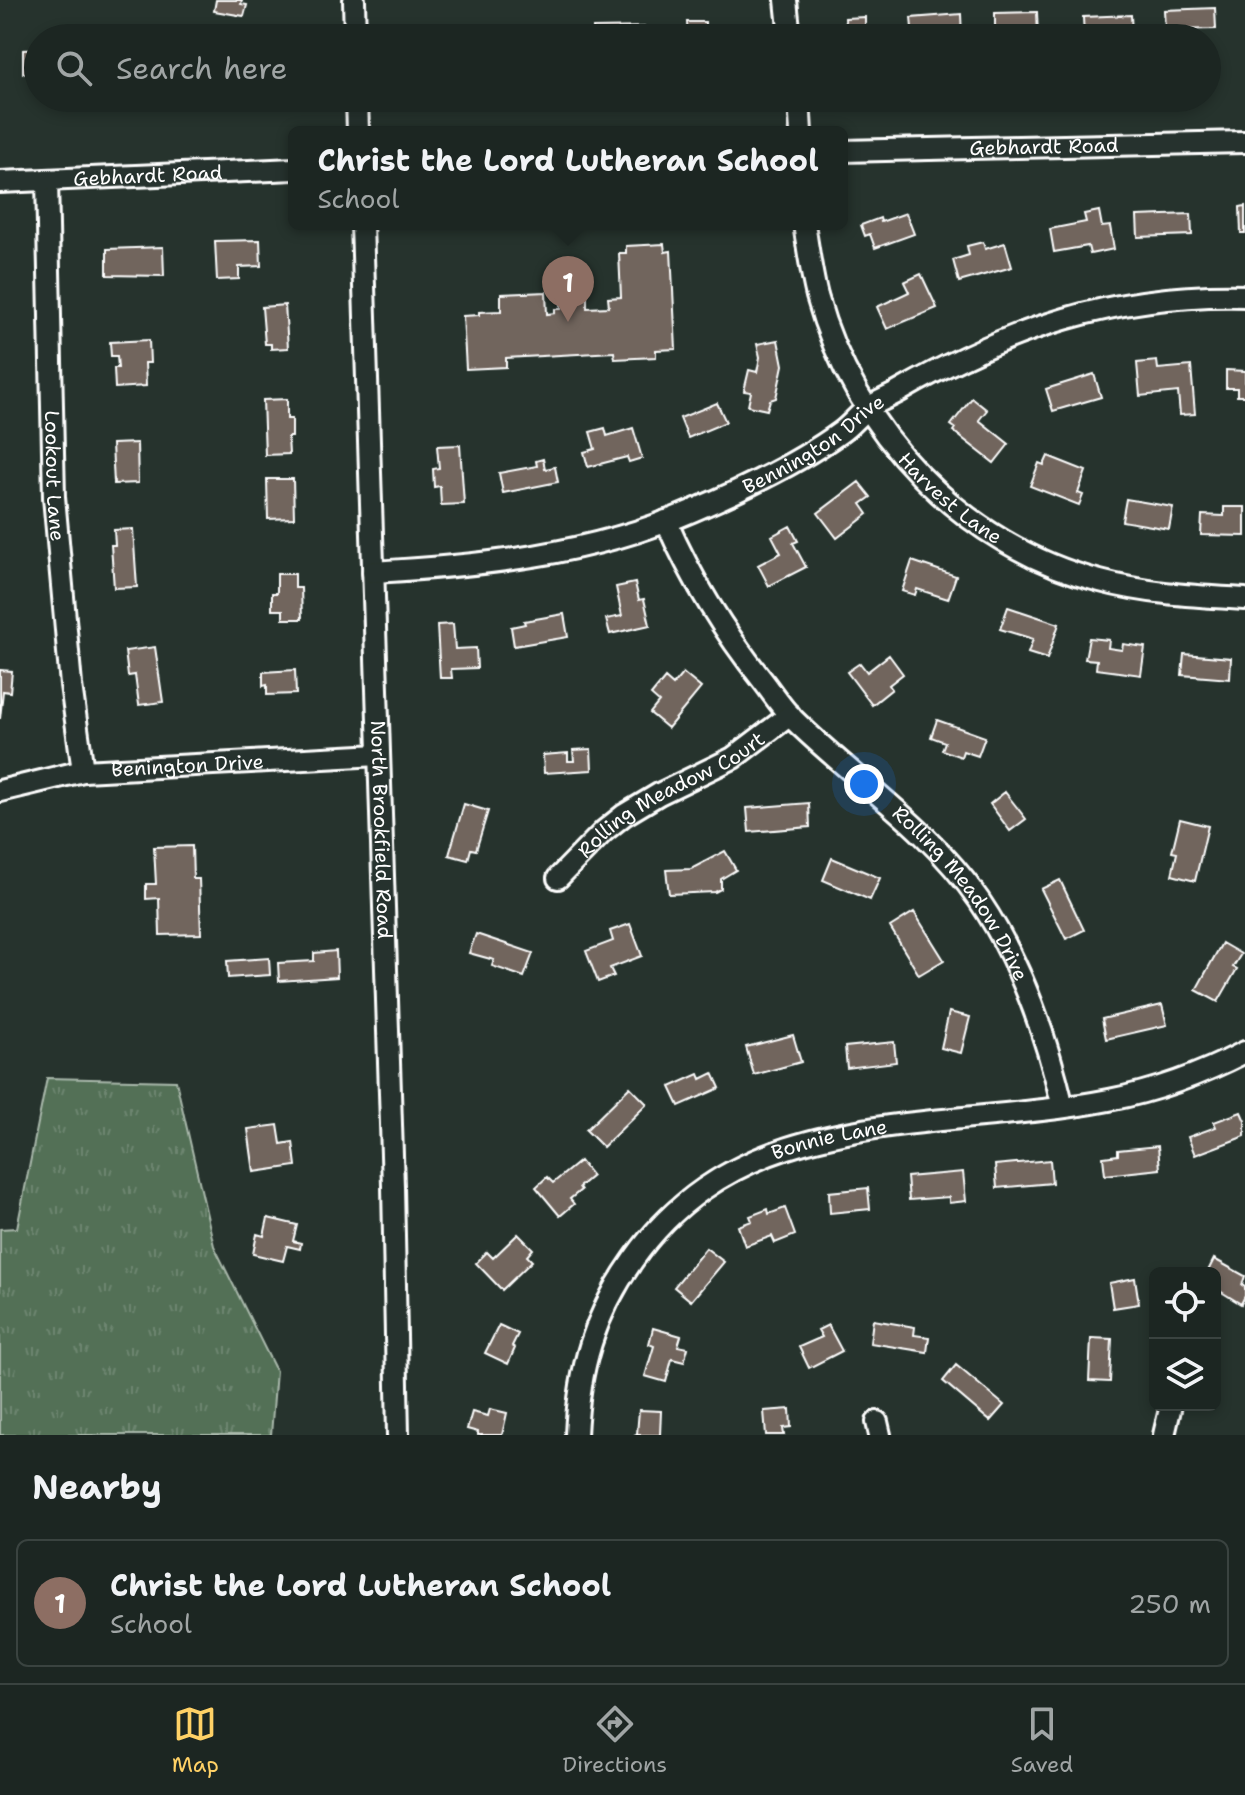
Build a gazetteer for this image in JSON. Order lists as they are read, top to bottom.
{
  "streets": {
    "street": [
      "Gebhardt Road",
      "Bennington Drive",
      "Lookout Lane",
      "Harvest Lane",
      "Benington Drive",
      "Rolling Meadow Court",
      "North Brookfield Road",
      "Rolling Meadow Drive",
      "Bonnie Lane"
    ]
  },
  "crossings": [
    ["Gebhardt Road", "Lookout Lane"],
    ["Bennington Drive", "Harvest Lane"],
    ["Bennington Drive", "North Brookfield Road"],
    ["Bennington Drive", "Rolling Meadow Drive"],
    ["Lookout Lane", "Benington Drive"],
    ["Benington Drive", "North Brookfield Road"],
    ["Rolling Meadow Court", "Rolling Meadow Drive"],
    ["Rolling Meadow Drive", "Bonnie Lane"]
  ],
  "page": {
    "search": "Search here",
    "popup": ["Christ the Lord Lutheran School", "School"],
    "pins": "1",
    "heading": "Nearby",
    "list": [
      {
        "mark": "1",
        "name": "Christ the Lord Lutheran School",
        "note": "School",
        "value": "250 m"
      }
    ],
    "nav": ["Map", "Directions", "Saved"]
  }
}
